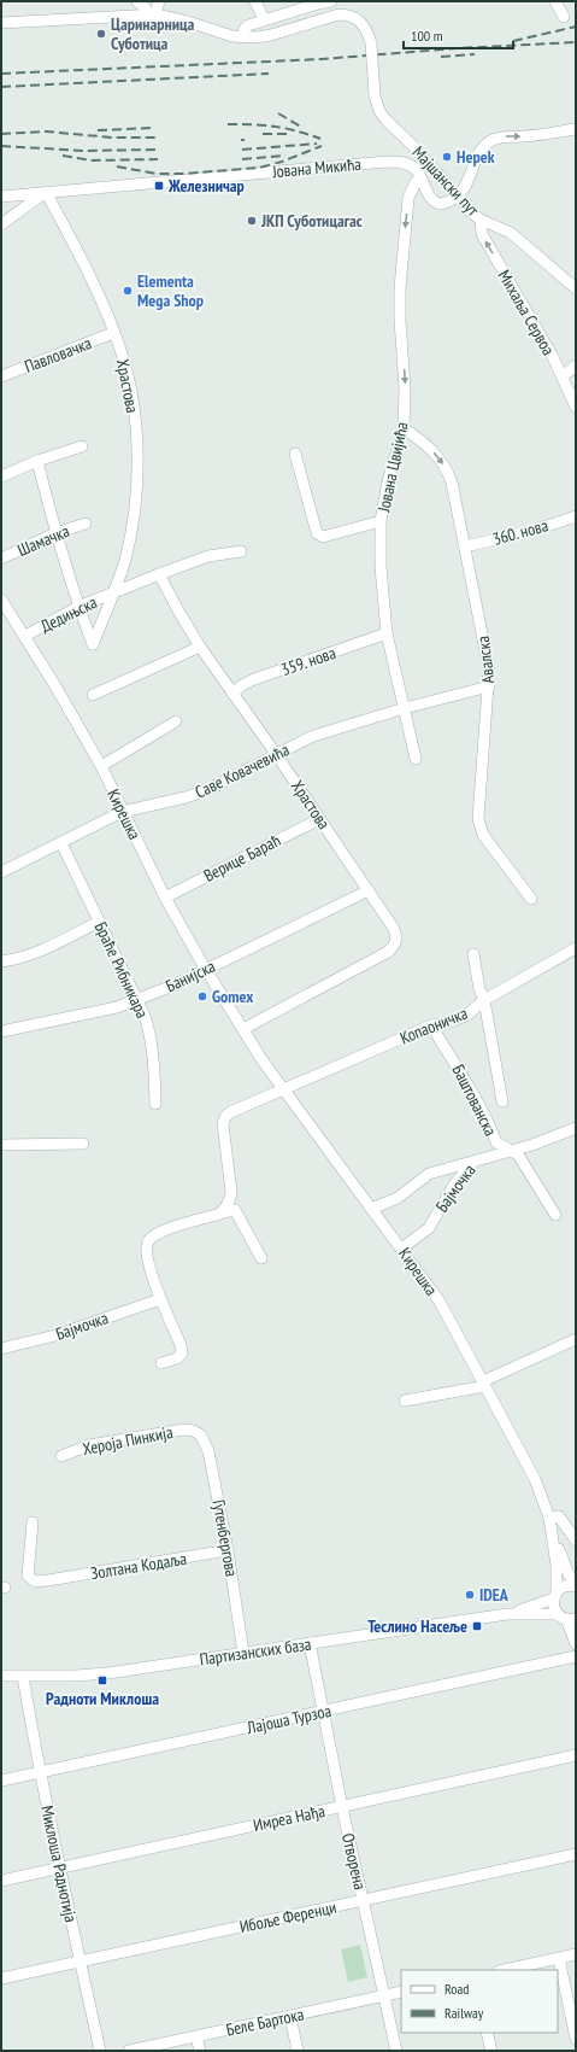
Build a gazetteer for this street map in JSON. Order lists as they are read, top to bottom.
{
  "streets": {
    "street": [
      "Јована Микића",
      "Мајшански пут",
      "Михаља Сервоа",
      "Павловачка",
      "Храстова",
      "Јована Цвијића",
      "360. нова",
      "Шамачка",
      "Дедињска",
      "Авалска",
      "359. нова",
      "Саве Ковачевића",
      "Кирешка",
      "Верице Бараћ",
      "Браће Рибникара",
      "Банијска",
      "Копаоничка",
      "Баштованска",
      "Бајмочка",
      "Хероја Пинкија",
      "Гутенбергова",
      "Золтана Кодаља",
      "Партизанских база",
      "Лајоша Турзоа",
      "Имреа Нађа",
      "Отворена",
      "Миклоша Раднотија",
      "Ибоље Ференци",
      "Беле Бартока"
    ]
  },
  "crossings": [
    ["Јована Микића", "Мајшански пут"],
    ["Јована Микића", "Храстова"],
    ["Јована Микића", "Јована Цвијића"],
    ["Мајшански пут", "Михаља Сервоа"],
    ["Павловачка", "Храстова"],
    ["Храстова", "Дедињска"],
    ["Храстова", "359. нова"],
    ["Храстова", "Саве Ковачевића"],
    ["Храстова", "Верице Бараћ"],
    ["Храстова", "Банијска"],
    ["Јована Цвијића", "Авалска"],
    ["Јована Цвијића", "359. нова"],
    ["Јована Цвијића", "Саве Ковачевића"],
    ["360. нова", "Авалска"],
    ["Дедињска", "Кирешка"],
    ["Авалска", "Саве Ковачевића"],
    ["Саве Ковачевића", "Кирешка"],
    ["Саве Ковачевића", "Браће Рибникара"],
    ["Кирешка", "Верице Бараћ"],
    ["Кирешка", "Банијска"],
    ["Кирешка", "Копаоничка"],
    ["Кирешка", "Бајмочка"],
    ["Кирешка", "Партизанских база"],
    ["Браће Рибникара", "Банијска"],
    ["Копаоничка", "Баштованска"],
    ["Баштованска", "Бајмочка"],
    ["Хероја Пинкија", "Гутенбергова"],
    ["Гутенбергова", "Золтана Кодаља"],
    ["Гутенбергова", "Партизанских база"],
    ["Партизанских база", "Отворена"],
    ["Партизанских база", "Миклоша Раднотија"],
    ["Лајоша Турзоа", "Отворена"],
    ["Лајоша Турзоа", "Миклоша Раднотија"],
    ["Имреа Нађа", "Отворена"],
    ["Имреа Нађа", "Миклоша Раднотија"],
    ["Отворена", "Ибоље Ференци"],
    ["Отворена", "Беле Бартока"],
    ["Миклоша Раднотија", "Ибоље Ференци"]
  ],
  "one_way": ["Михаља Сервоа", "Јована Цвијића"],
  "places": {
    "other": [
      "Царинарница Суботица",
      "Hepek",
      "ЈКП Суботицагас",
      "Elementa Mega Shop",
      "Gomex",
      "IDEA"
    ],
    "transit": ["Железничар", "Теслино Насеље", "Радноти Миклоша"]
  },
  "legend": ["Road", "Railway"],
  "scale_bar": "100 m"
}
